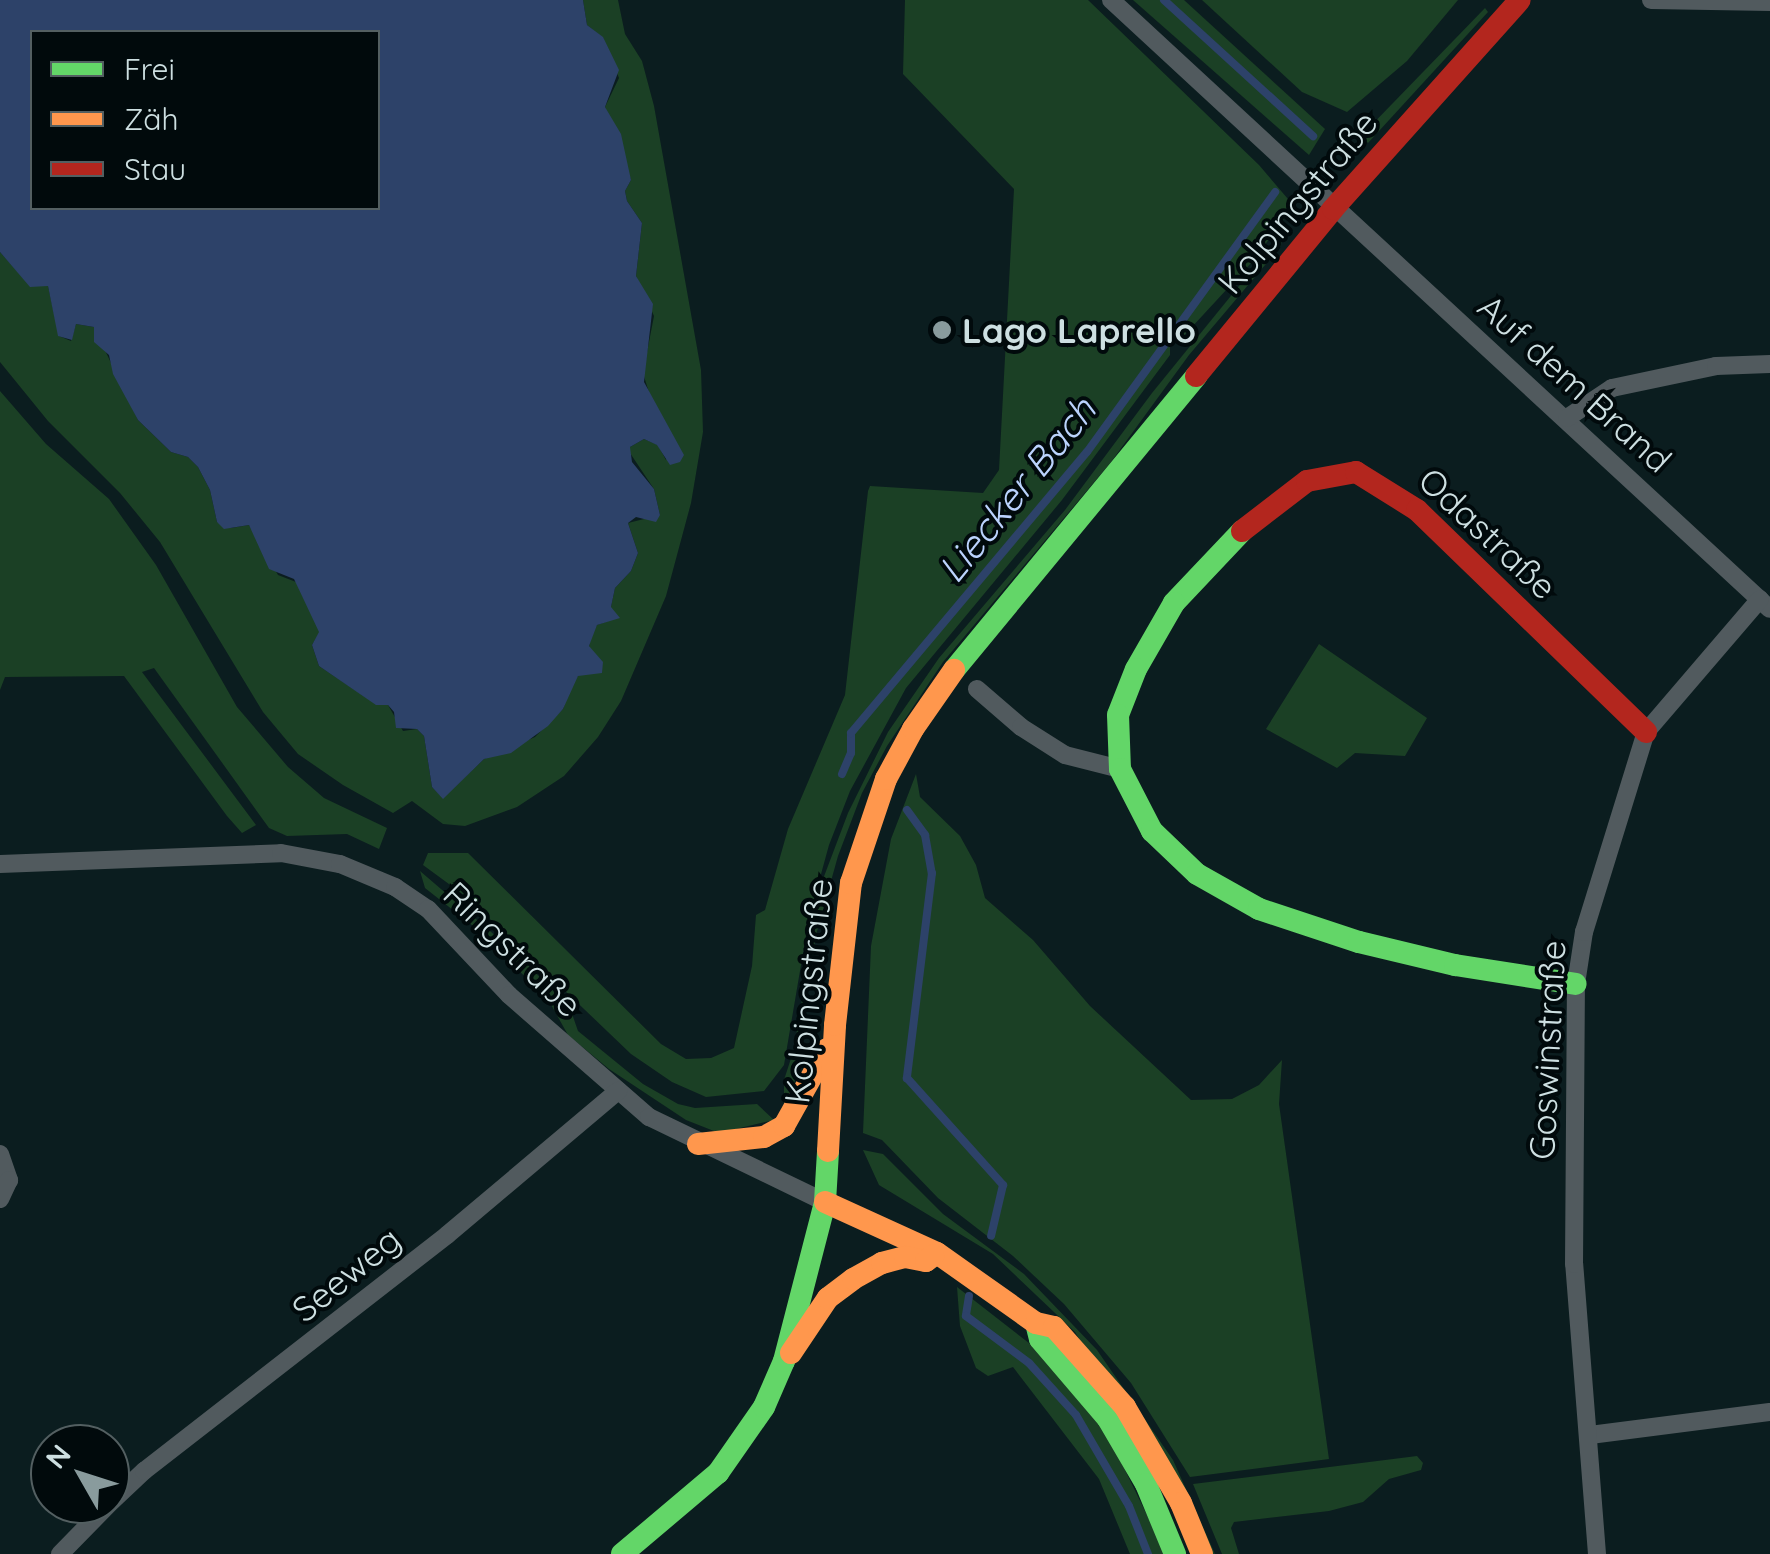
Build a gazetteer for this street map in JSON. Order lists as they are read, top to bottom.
{
  "streets": {
    "main road": ["Kolpingstraße", "Odastraße"],
    "street": [
      "Auf dem Brand",
      "Ringstraße",
      "Goswinstraße",
      "Seeweg"
    ]
  },
  "crossings": [
    ["Kolpingstraße", "Auf dem Brand"],
    ["Kolpingstraße", "Ringstraße"],
    ["Auf dem Brand", "Goswinstraße"],
    ["Odastraße", "Goswinstraße"],
    ["Ringstraße", "Seeweg"]
  ],
  "water": ["Liecker Bach"],
  "places": ["Lago Laprello"],
  "legend": ["Frei", "Zäh", "Stau"],
  "north": "top left"
}
